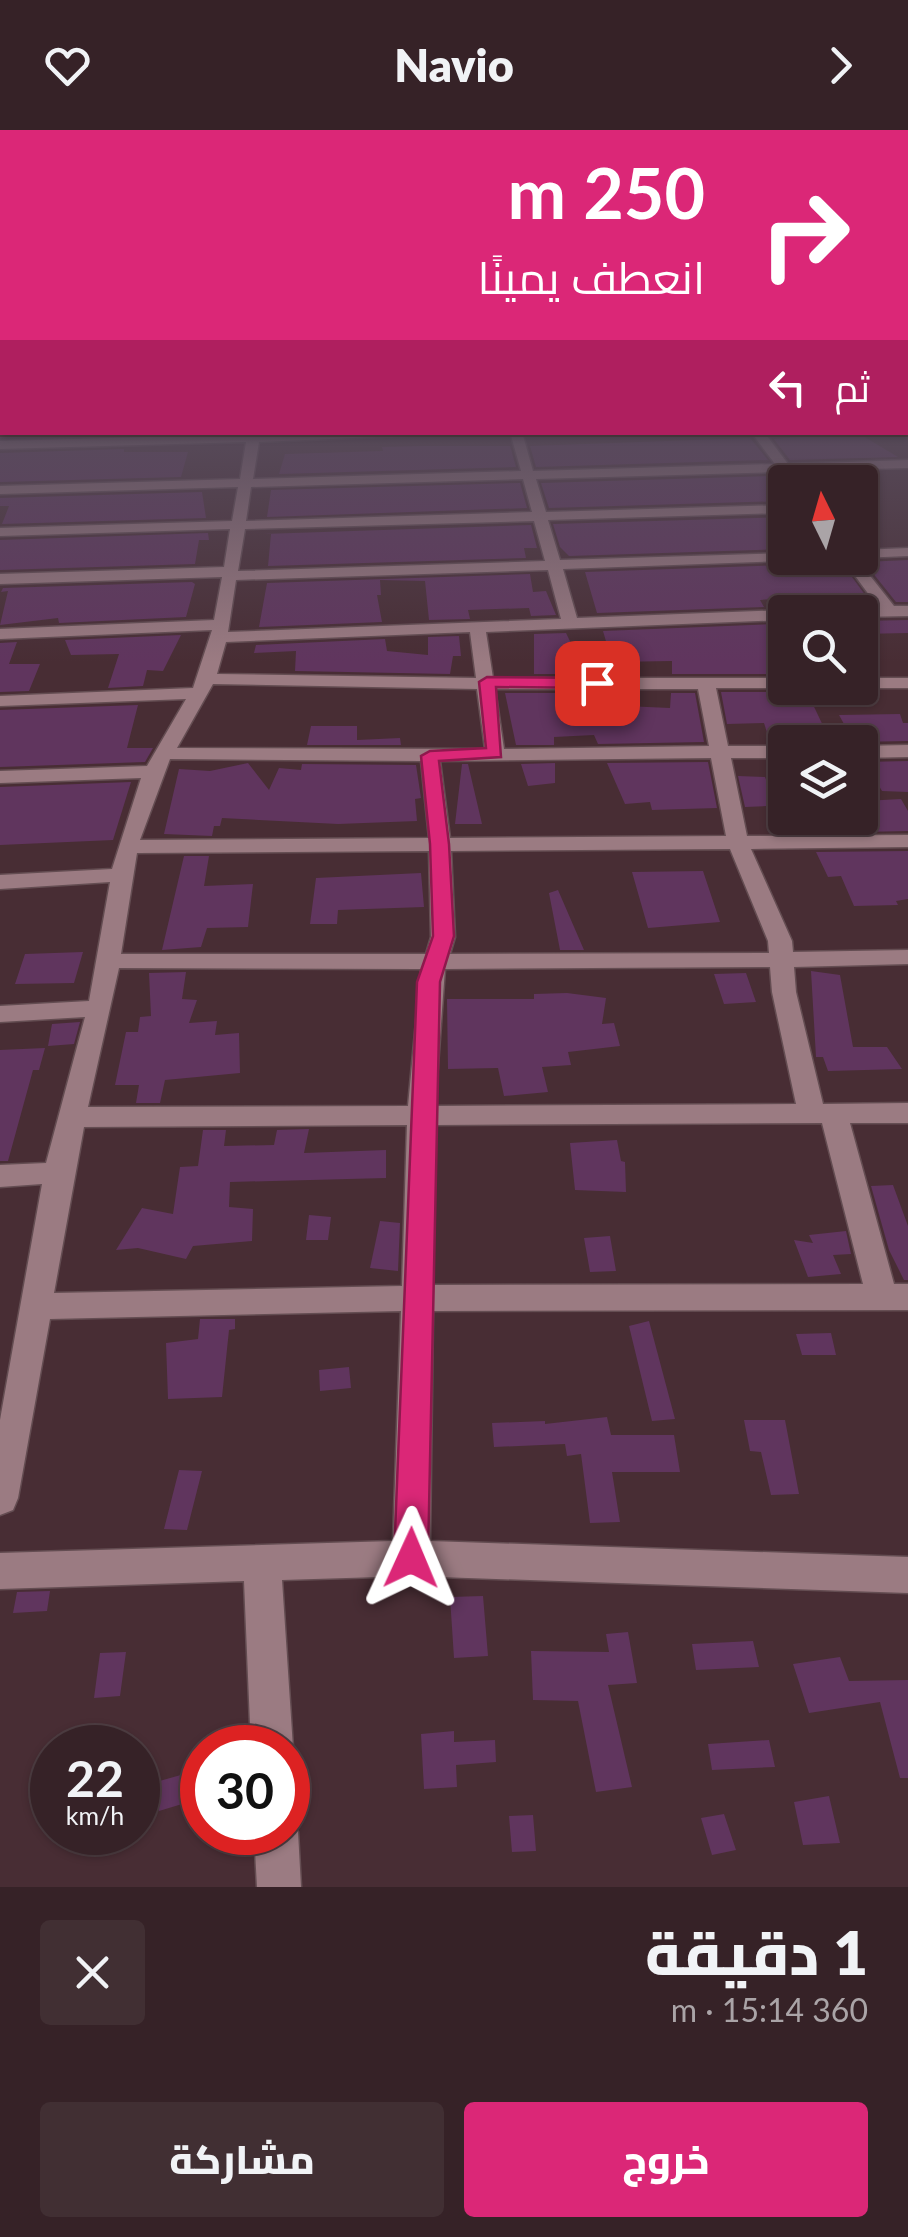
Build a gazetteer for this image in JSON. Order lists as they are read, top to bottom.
{
  "north": "top",
  "page": {
    "header": "Navio",
    "turn": ["250 m", "انعطف يمينًا"],
    "then": "ثم",
    "speed": "22 km/h",
    "limit": "30",
    "heading": ["1 دقيقة", "360 m · 15:14"],
    "buttons": ["خروج", "مشاركة"]
  }
}
